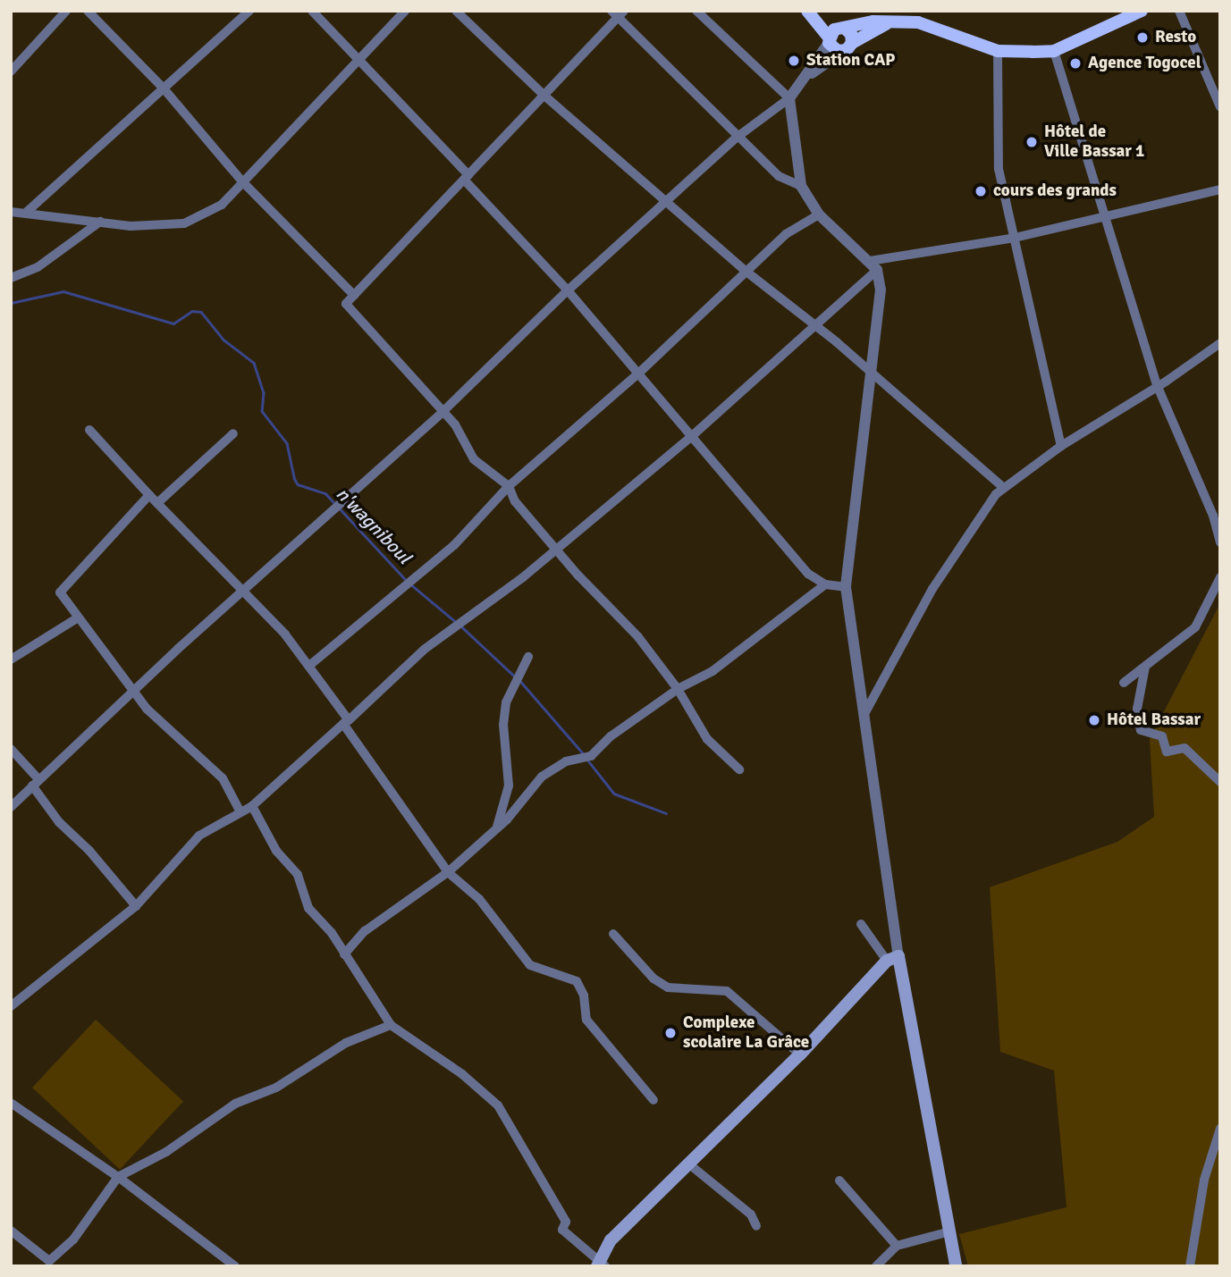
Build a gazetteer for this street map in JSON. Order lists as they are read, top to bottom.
{
  "water": ["n'wagniboul"],
  "places": [
    "Resto",
    "Station CAP",
    "Agence Togocel",
    "Hôtel de Ville Bassar 1",
    "cours des grands",
    "Hôtel Bassar",
    "Complexe scolaire La Grâce"
  ]
}
